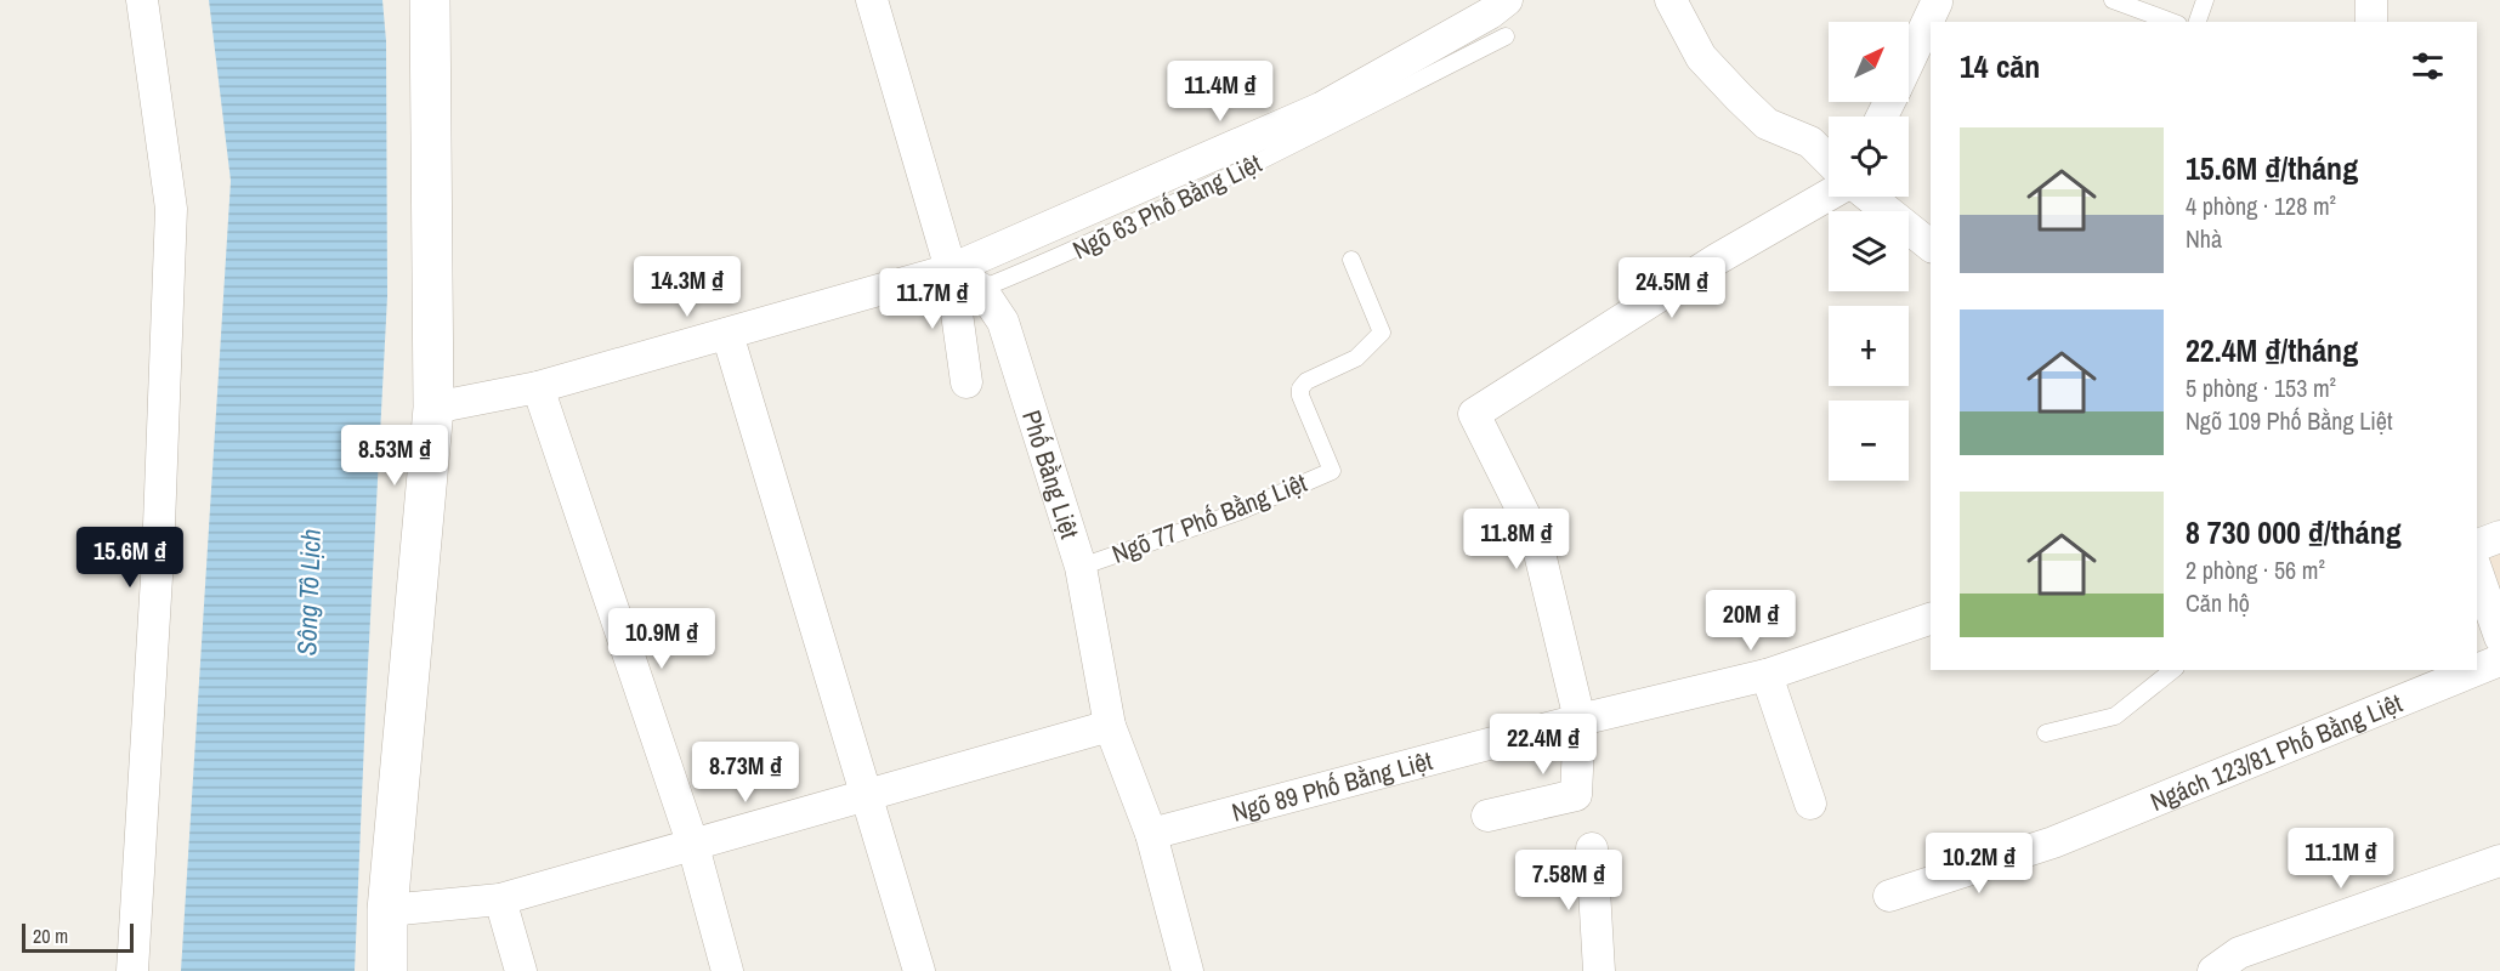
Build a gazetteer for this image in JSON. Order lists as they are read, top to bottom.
{
  "streets": {
    "street": ["Phố Bằng Liệt", "Ngách 123/81 Phố Bằng Liệt", "Ngõ 89 Phố Bằng Liệt"],
    "lane": ["Ngõ 63 Phố Bằng Liệt", "Ngõ 77 Phố Bằng Liệt"]
  },
  "crossings": [
    ["Ngõ 63 Phố Bằng Liệt", "Phố Bằng Liệt"],
    ["Phố Bằng Liệt", "Ngõ 77 Phố Bằng Liệt"],
    ["Phố Bằng Liệt", "Ngõ 89 Phố Bằng Liệt"]
  ],
  "water": ["Sông Tô Lịch"],
  "scale_bar": "20 m",
  "north": "top right",
  "page": {
    "map_buttons": ["+", "−"],
    "heading": "14 căn",
    "price": [
      "11.4M ₫",
      "14.3M ₫",
      "24.5M ₫",
      "11.7M ₫",
      "8.53M ₫",
      "11.8M ₫",
      "15.6M ₫",
      "20M ₫",
      "10.9M ₫",
      "22.4M ₫",
      "8.73M ₫",
      "11.1M ₫",
      "10.2M ₫",
      "7.58M ₫"
    ],
    "list": [
      {
        "name": "15.6M ₫/tháng",
        "note": "4 phòng · 128 m² · Nhà"
      },
      {
        "name": "22.4M ₫/tháng",
        "note": "5 phòng · 153 m² · Ngõ 109 Phố Bằng Liệt"
      },
      {
        "name": "8 730 000 ₫/tháng",
        "note": "2 phòng · 56 m² · Căn hộ"
      }
    ],
    "scale": "20 m"
  }
}
